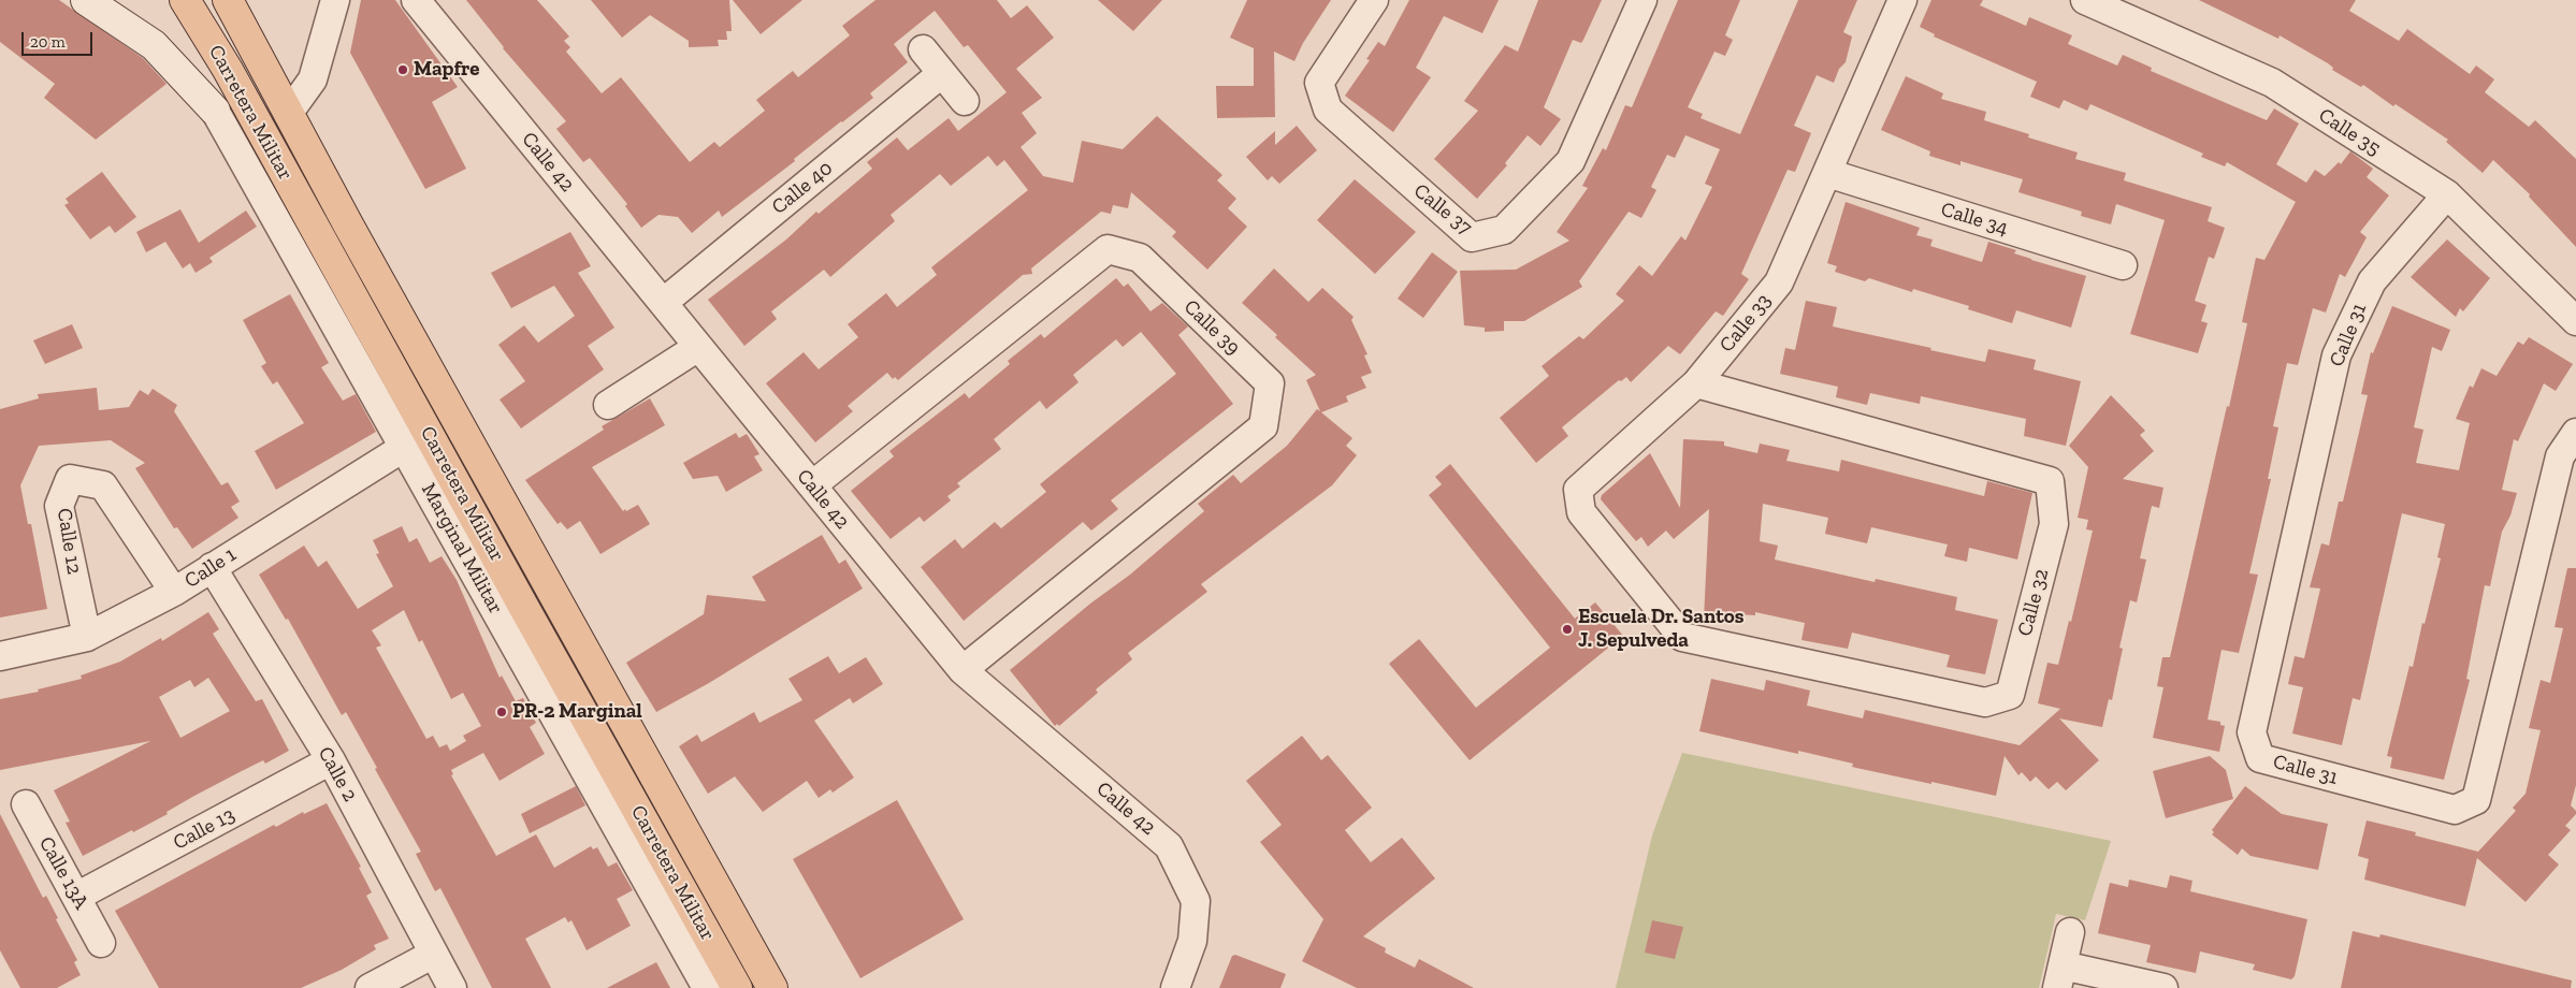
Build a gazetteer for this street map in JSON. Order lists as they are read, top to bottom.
{
  "streets": {
    "main road": ["Carretera Militar"],
    "street": [
      "Calle 35",
      "Calle 42",
      "Calle 40",
      "Calle 37",
      "Calle 34",
      "Calle 33",
      "Calle 39",
      "Calle 31",
      "Calle 12",
      "Marginal Militar",
      "Calle 1",
      "Calle 32",
      "Calle 2",
      "Calle 13",
      "Calle 13A"
    ]
  },
  "crossings": [
    ["Calle 35", "Calle 31"],
    ["Calle 42", "Calle 40"],
    ["Calle 42", "Calle 39"],
    ["Calle 34", "Calle 33"],
    ["Calle 33", "Calle 32"],
    ["Calle 12", "Calle 1"],
    ["Marginal Militar", "Calle 1"],
    ["Calle 1", "Calle 2"],
    ["Calle 2", "Calle 13"],
    ["Calle 13", "Calle 13A"]
  ],
  "places": ["Mapfre", "Escuela Dr. Santos J. Sepulveda", "PR-2 Marginal"],
  "scale_bar": "20 m"
}
